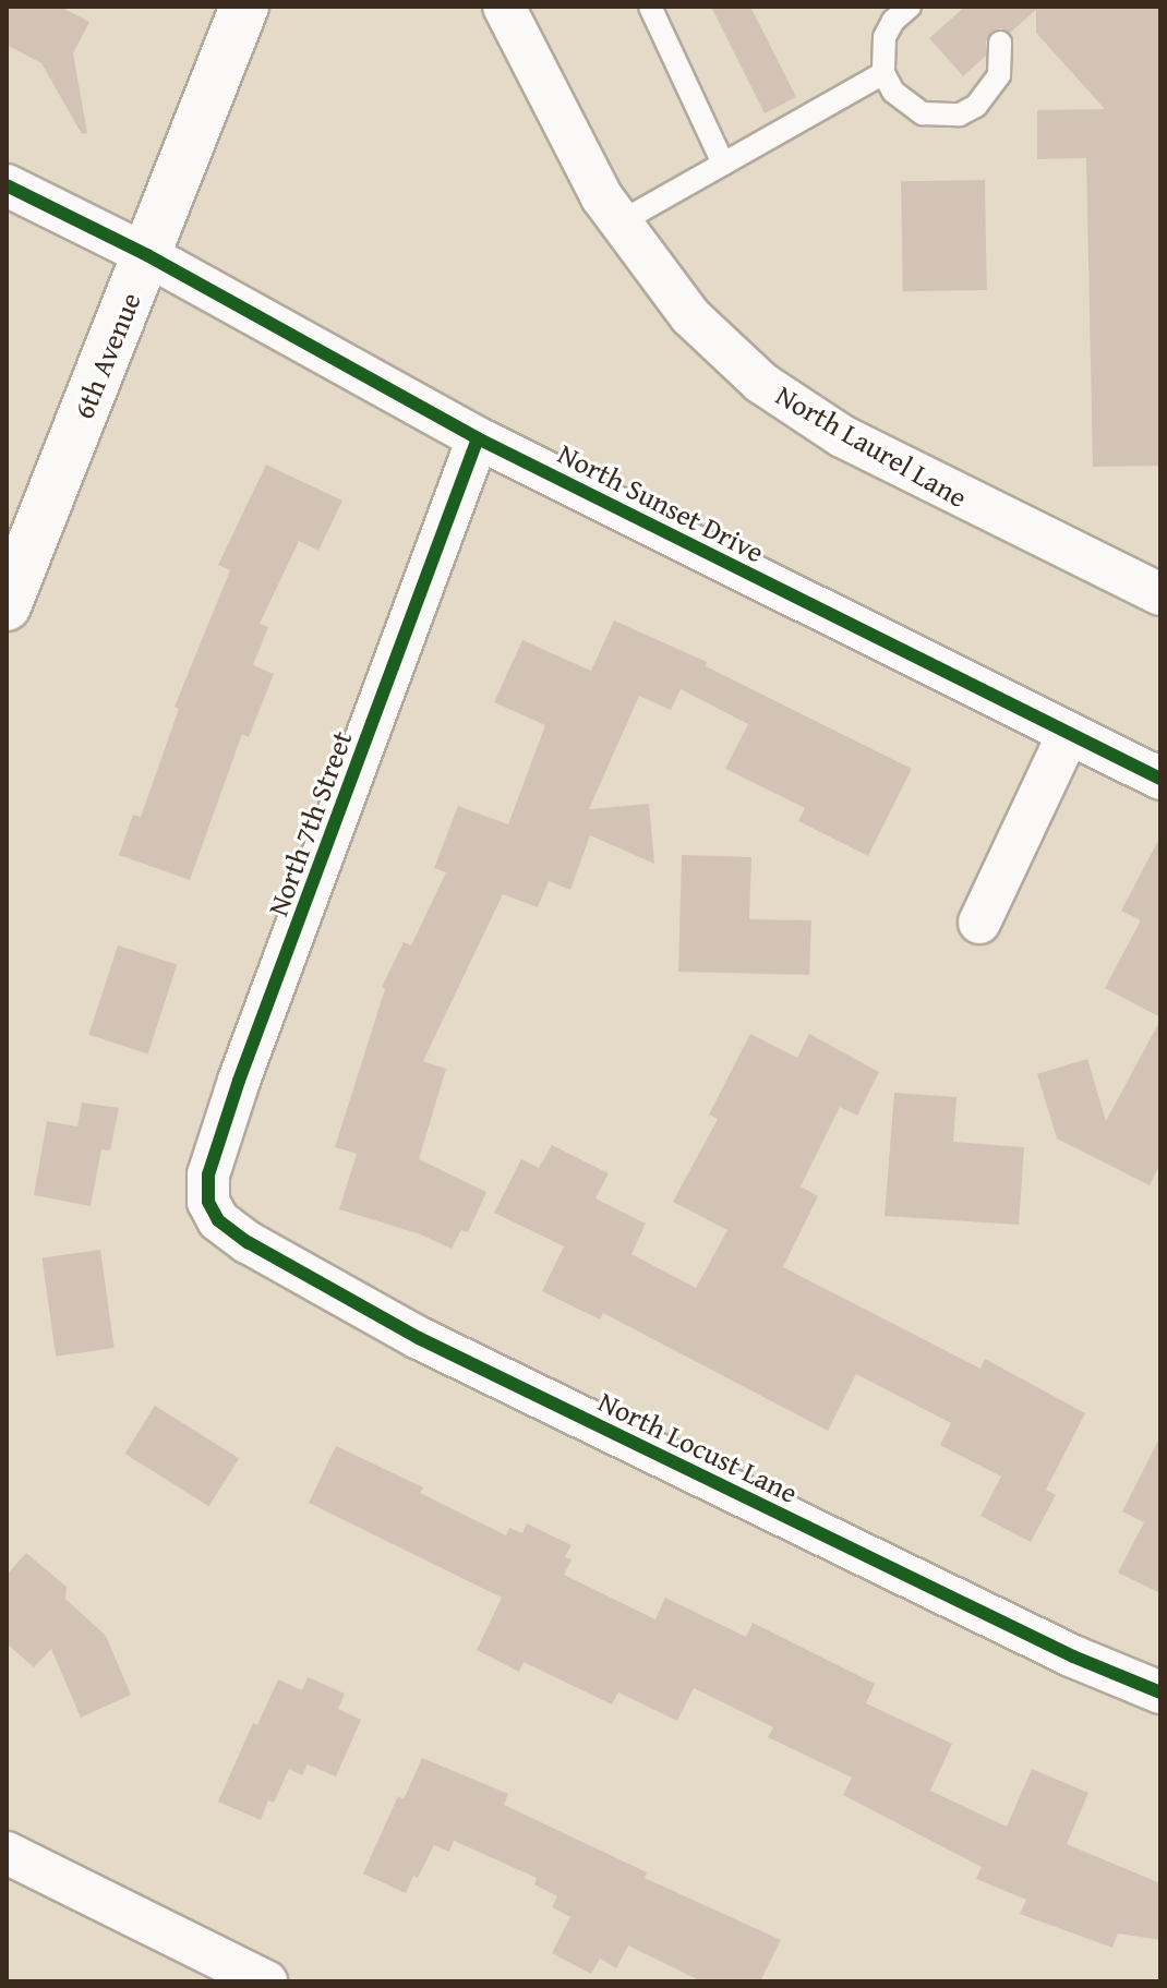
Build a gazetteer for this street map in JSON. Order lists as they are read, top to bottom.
{
  "streets": {
    "street": [
      "6th Avenue",
      "North Laurel Lane",
      "North Sunset Drive",
      "North 7th Street",
      "North Locust Lane"
    ]
  },
  "crossings": [
    ["6th Avenue", "North Sunset Drive"],
    ["North Sunset Drive", "North 7th Street"],
    ["North 7th Street", "North Locust Lane"]
  ]
}
